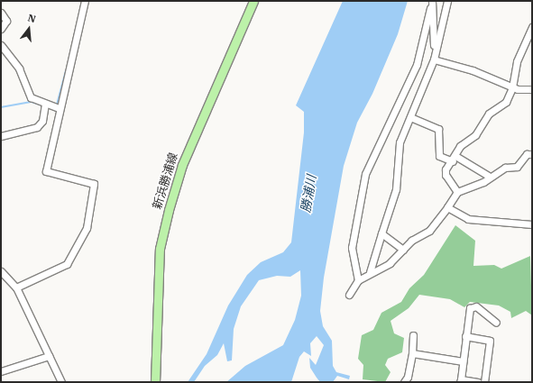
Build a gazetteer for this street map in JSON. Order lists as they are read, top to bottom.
{
  "streets": {
    "main road": ["新浜勝浦線"]
  },
  "water": ["勝浦川"],
  "north": "top"
}
